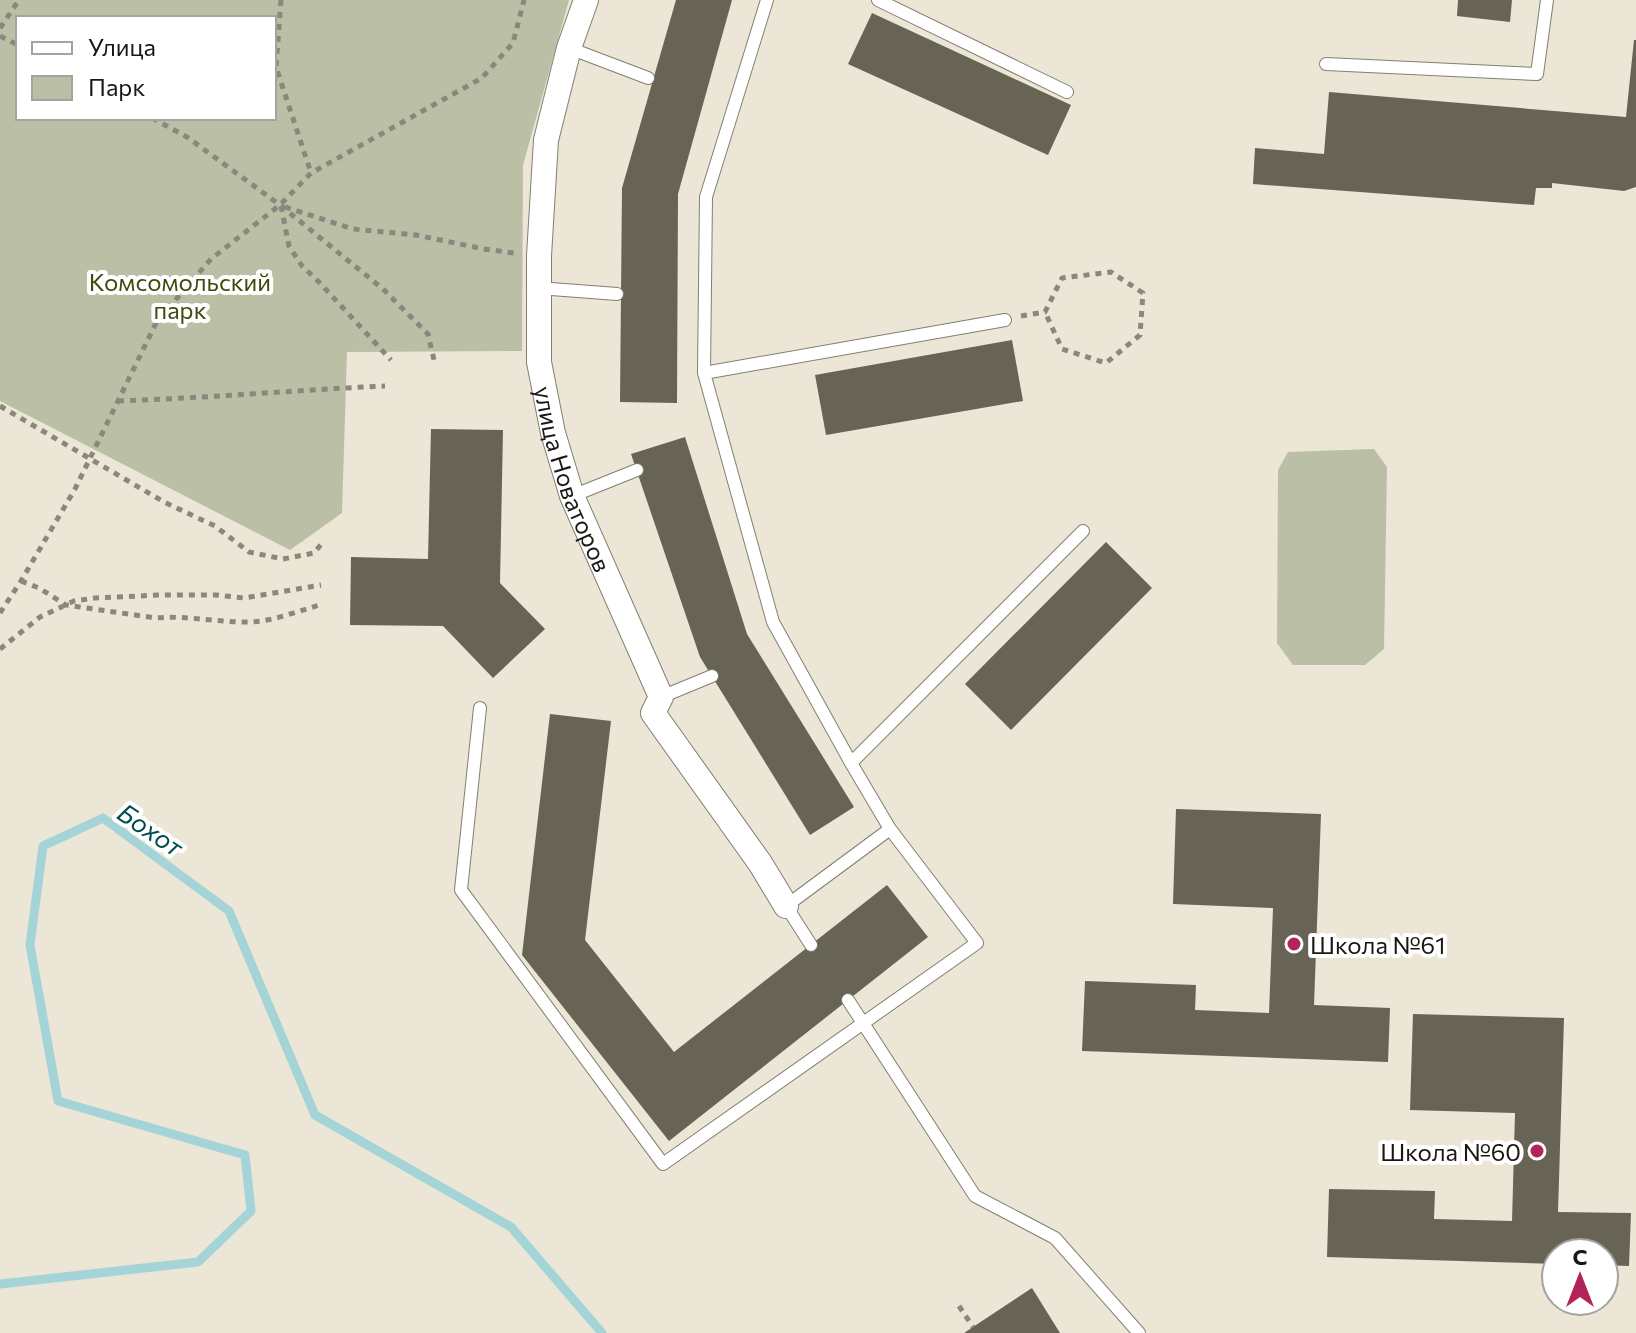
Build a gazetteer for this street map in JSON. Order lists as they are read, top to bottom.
{
  "streets": {
    "street": ["улица Новаторов"]
  },
  "water": ["Бохот"],
  "parks": ["Комсомольский парк"],
  "places": ["Школа №61", "Школа №60"],
  "legend": ["Улица", "Парк"],
  "north": "top"
}
